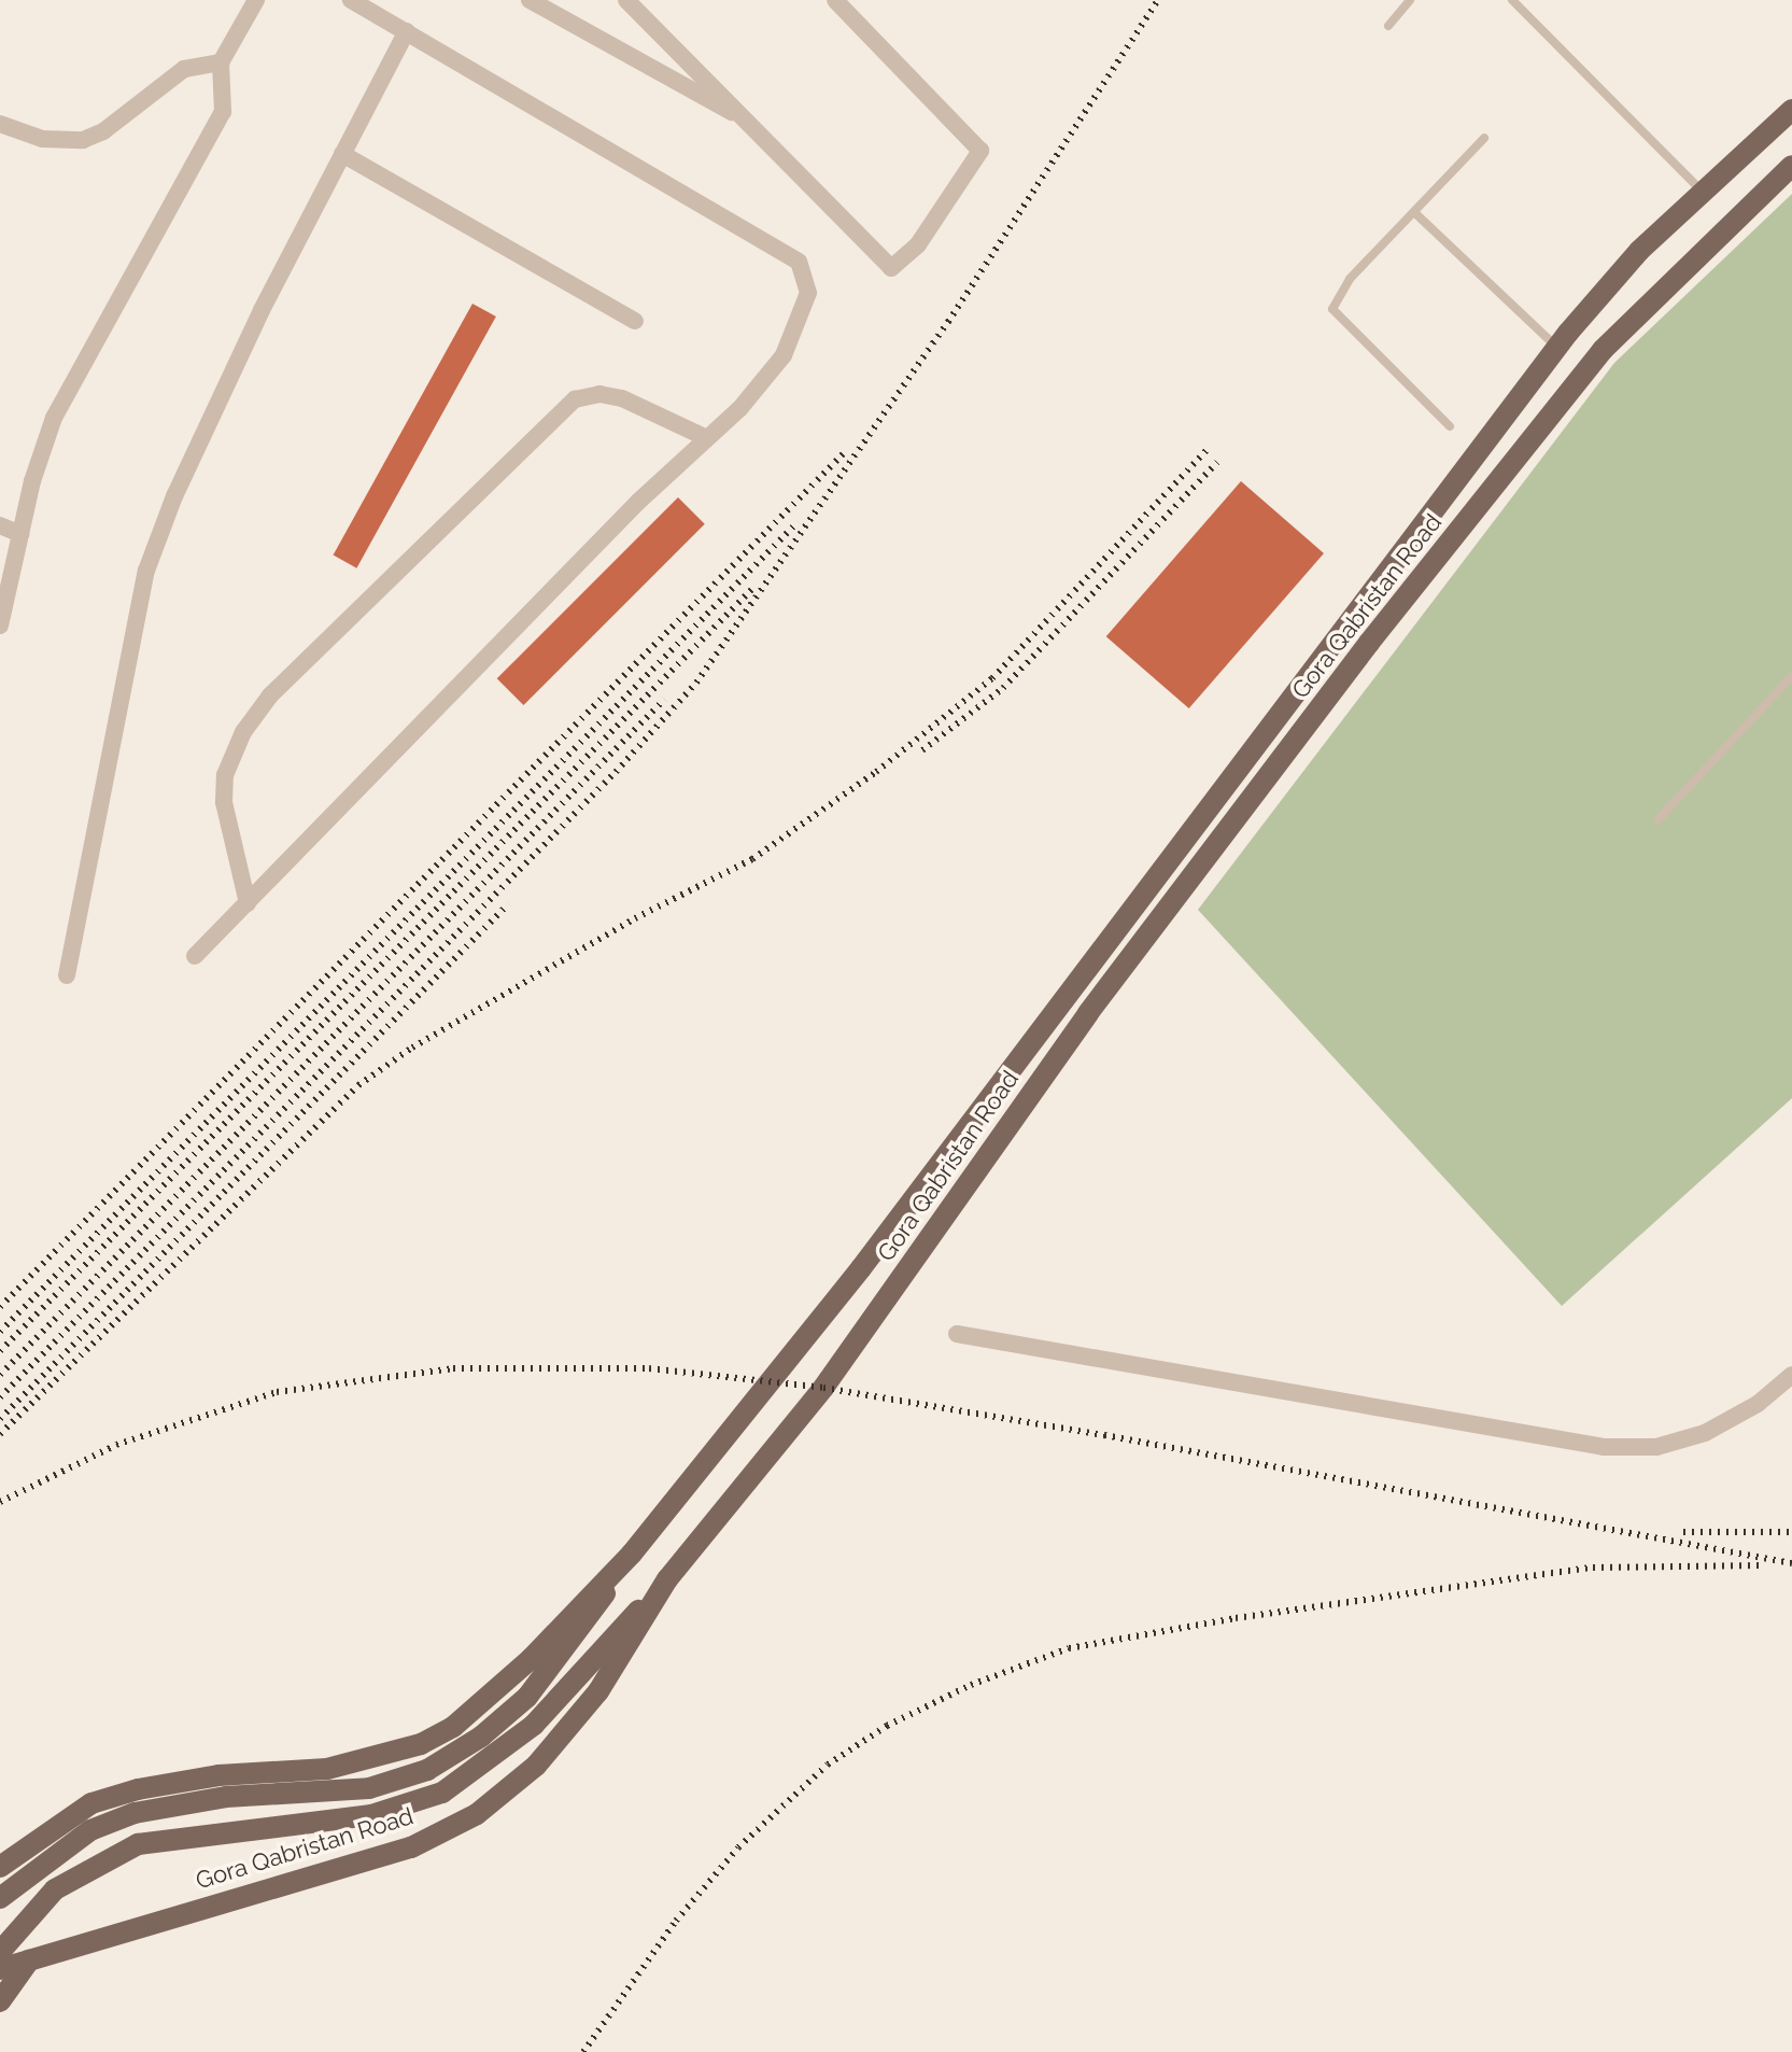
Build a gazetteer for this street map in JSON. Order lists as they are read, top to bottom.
{
  "streets": {
    "main road": ["Gora Qabristan Road"]
  }
}
